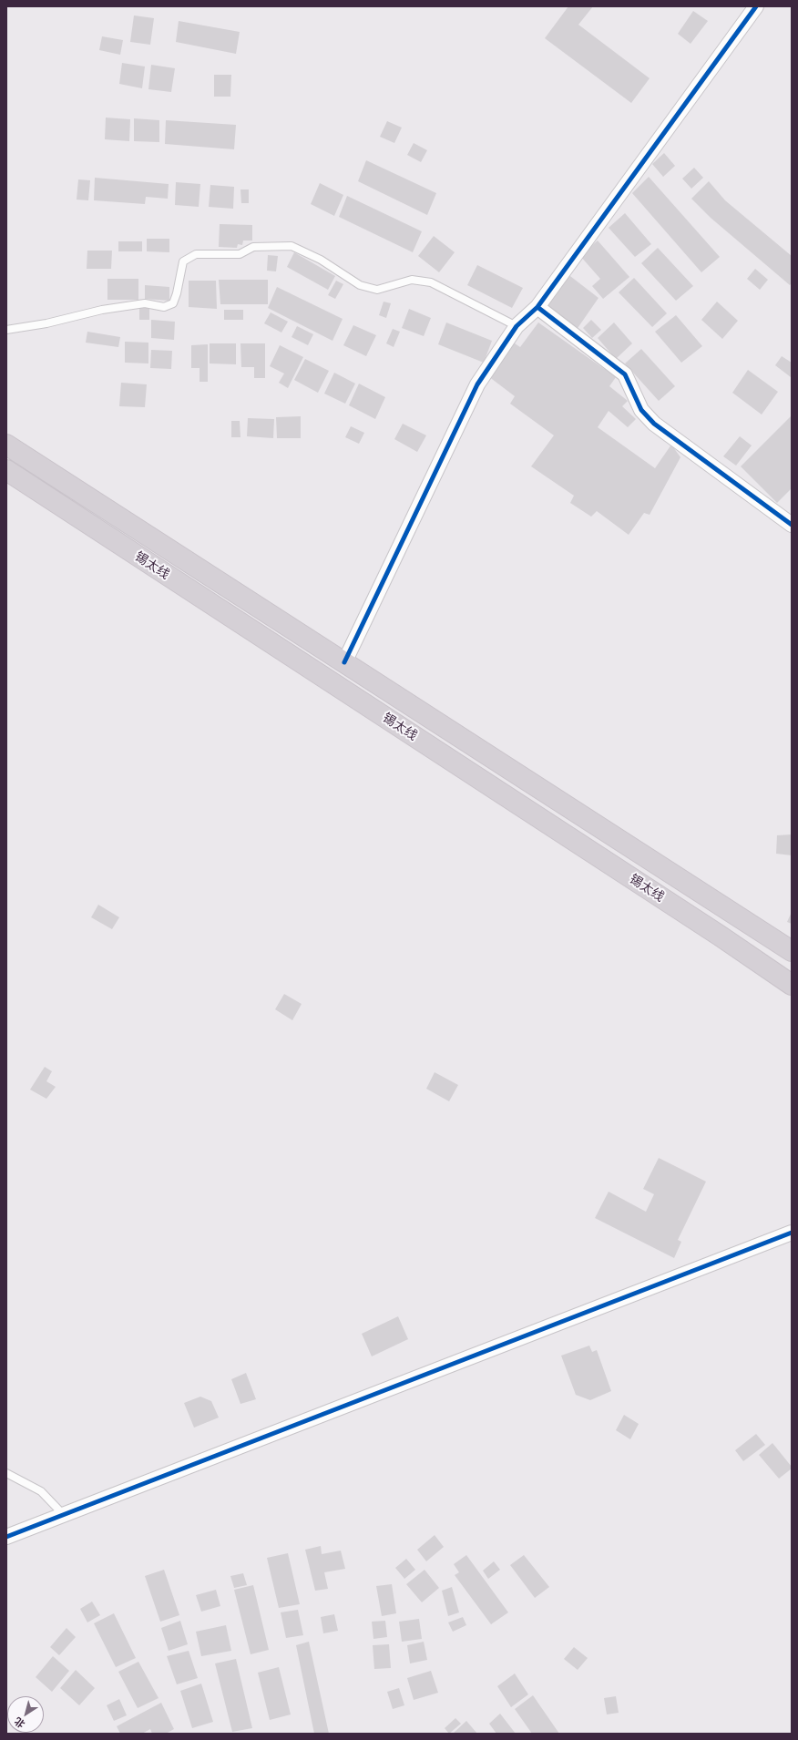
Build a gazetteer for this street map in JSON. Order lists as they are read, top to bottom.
{
  "streets": {
    "main road": ["锡太线"]
  },
  "north": "bottom left"
}
